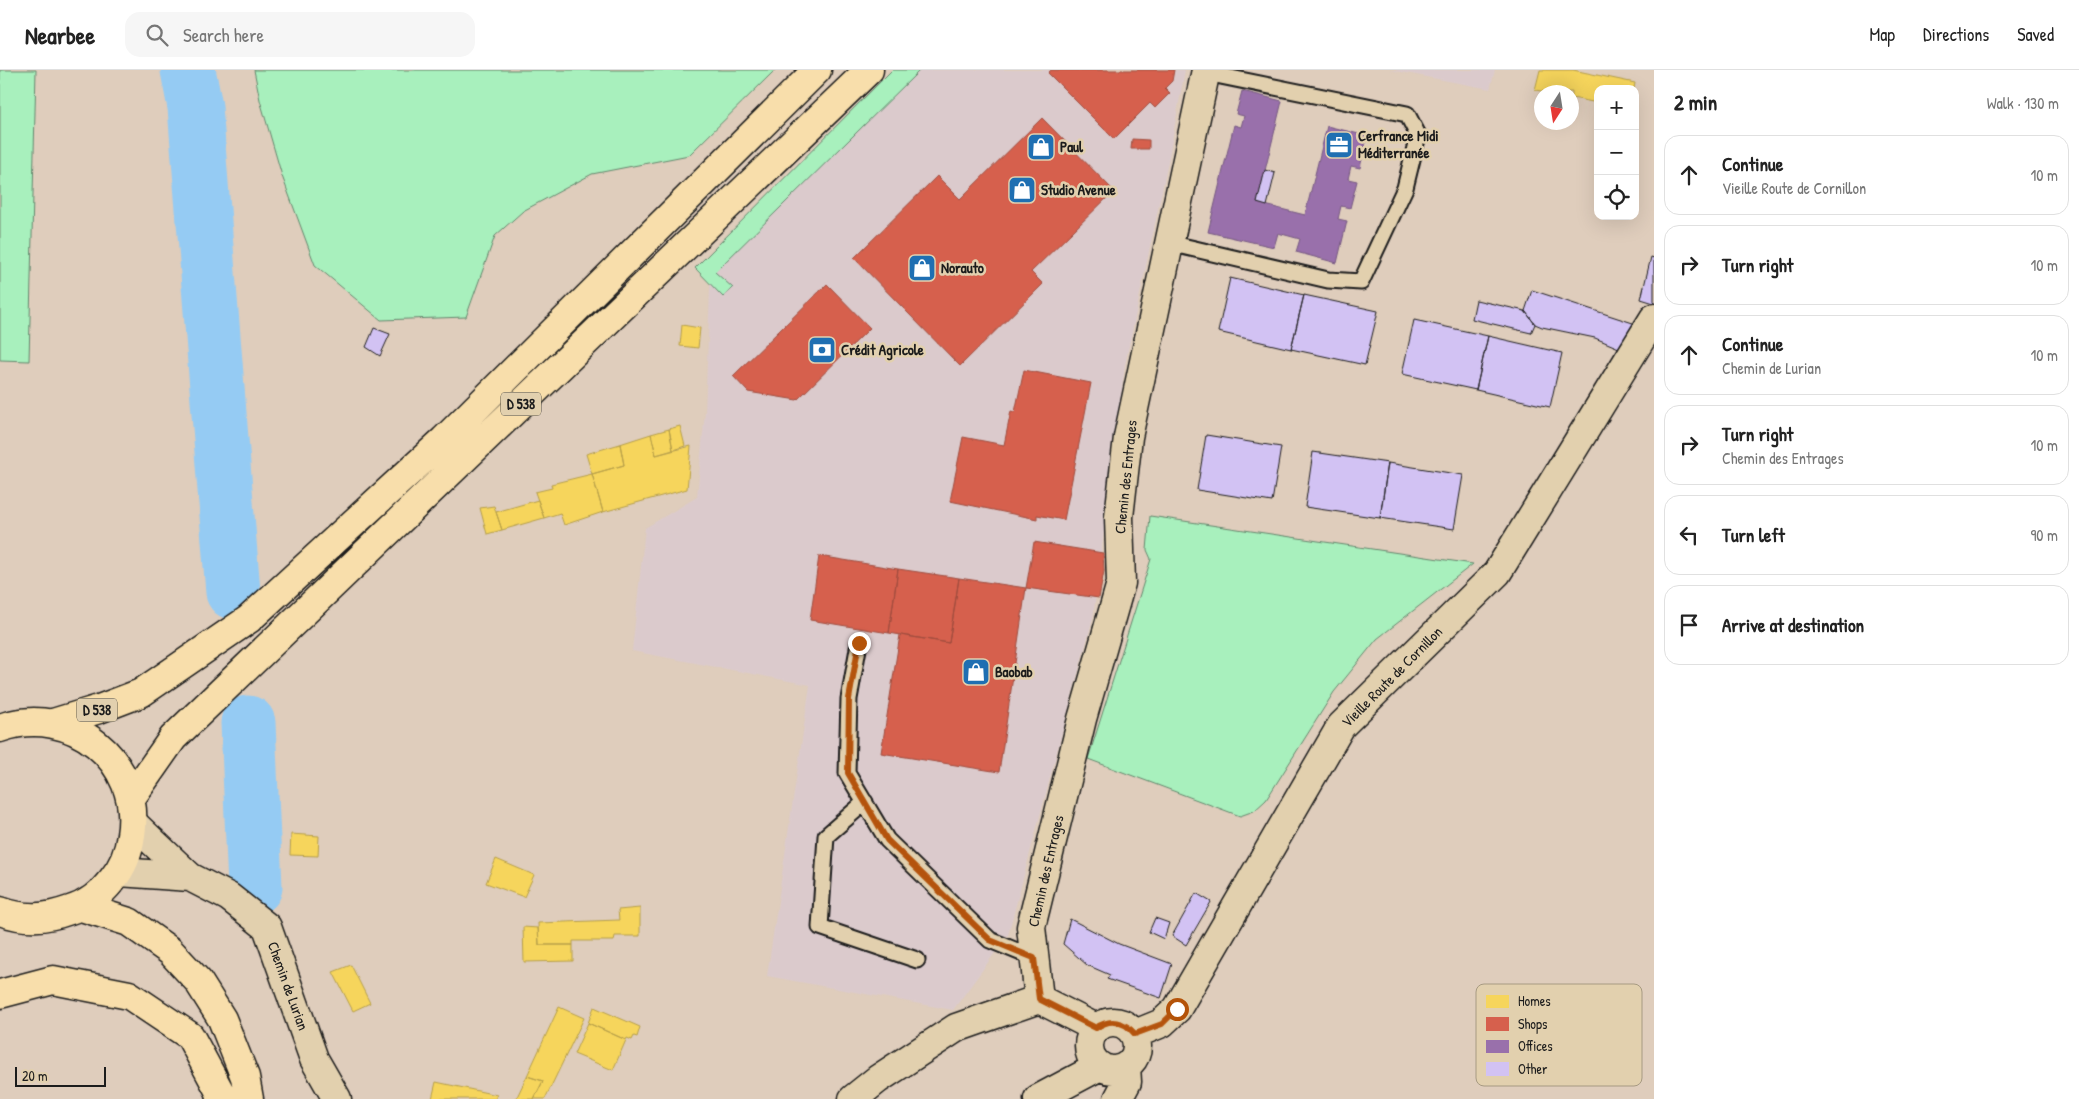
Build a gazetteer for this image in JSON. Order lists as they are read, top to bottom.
{
  "streets": {
    "main road": ["D 538"],
    "street": ["Chemin des Entrages", "Vieille Route de Cornillon", "Chemin de Lurian"]
  },
  "crossings": [
    ["D 538", "Chemin de Lurian"]
  ],
  "places": {
    "office": ["Cerfrance Midi Méditerranée"],
    "shop": [
      "Paul",
      "Studio Avenue",
      "Norauto",
      "Baobab"
    ],
    "bank": ["Crédit Agricole"]
  },
  "legend": [
    "Homes",
    "Shops",
    "Offices",
    "Other"
  ],
  "scale_bar": "20 m",
  "north": "bottom",
  "page": {
    "header": "Nearbee",
    "search": "Search here",
    "nav": ["Map", "Directions", "Saved"],
    "heading": ["2 min", "Walk · 130 m"],
    "map_buttons": ["+", "−"],
    "list": [
      ["Continue", "Vieille Route de Cornillon", "10 m"],
      ["Turn right", "10 m"],
      ["Continue", "Chemin de Lurian", "10 m"],
      ["Turn right", "Chemin des Entrages", "10 m"],
      ["Turn left", "90 m"],
      "Arrive at destination"
    ],
    "scale": "20 m"
  }
}
